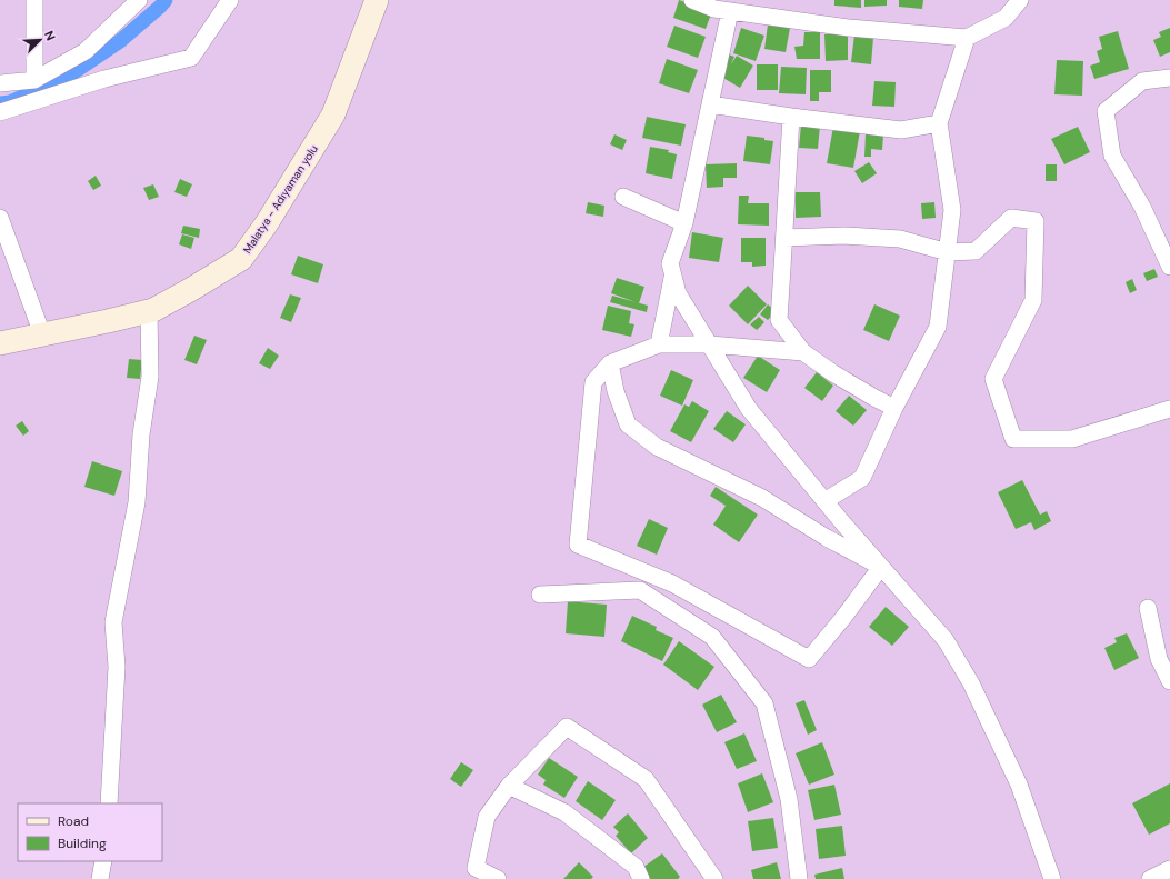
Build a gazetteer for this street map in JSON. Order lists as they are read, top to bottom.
{
  "streets": {
    "main road": ["Malatya - Adıyaman yolu"]
  },
  "legend": ["Road", "Building"],
  "north": "top right"
}
